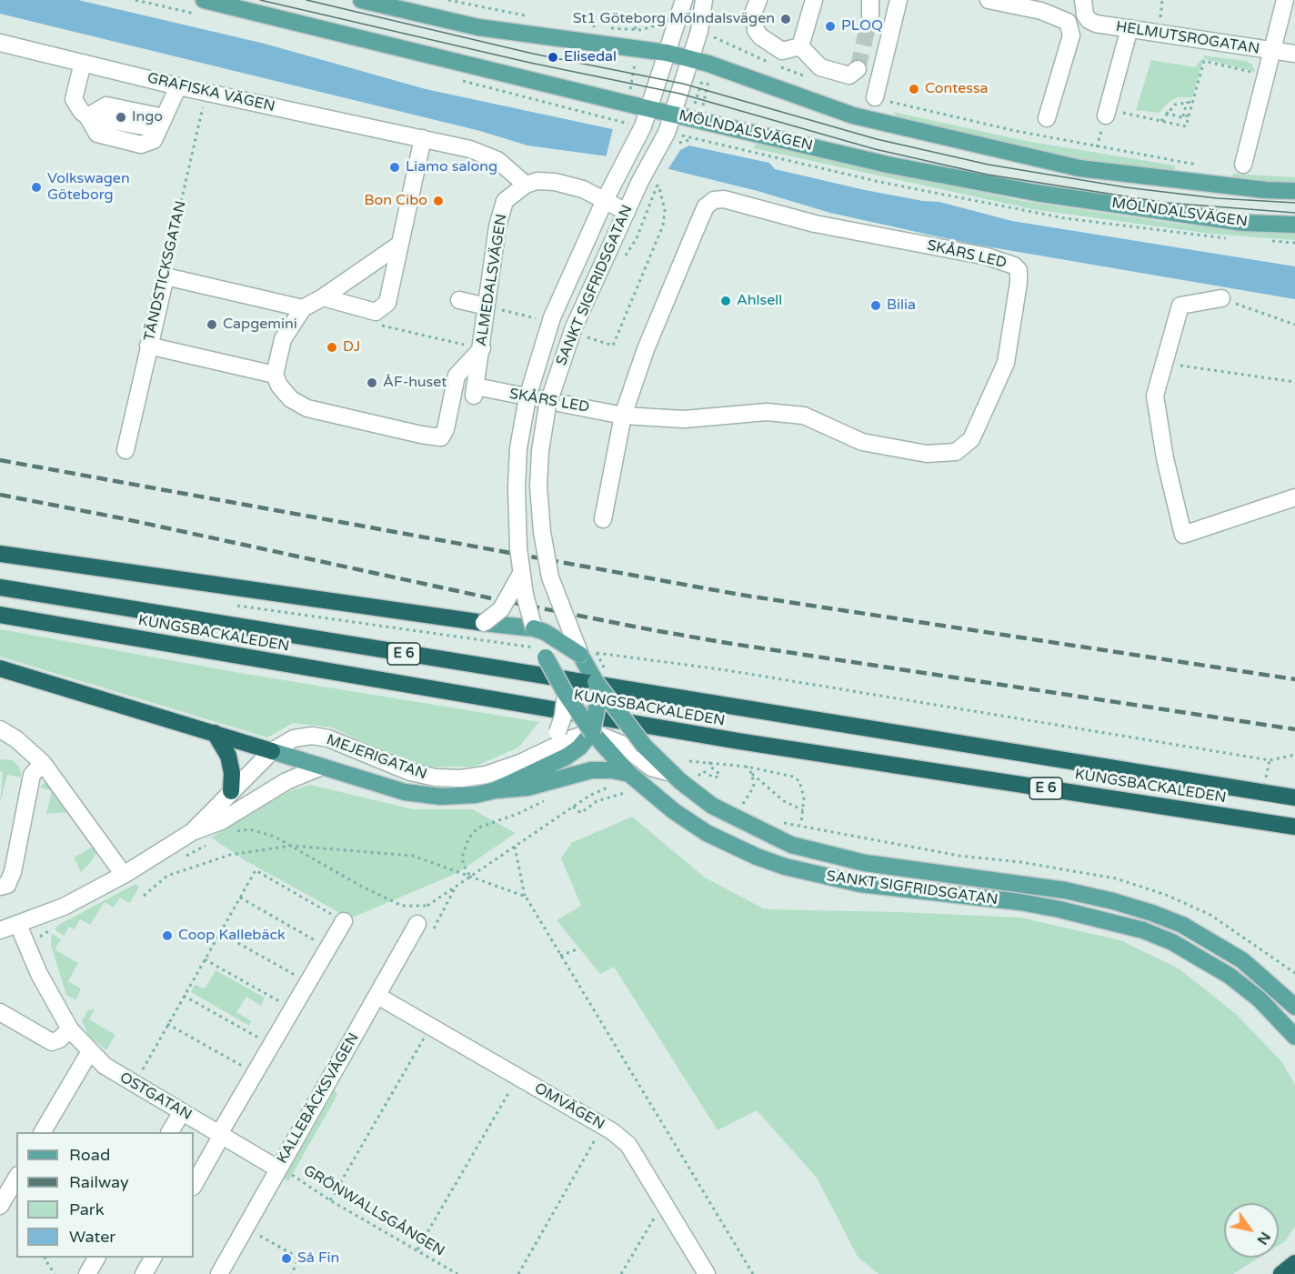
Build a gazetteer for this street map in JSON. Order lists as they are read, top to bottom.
{
  "streets": {
    "highway": ["KUNGSBACKALEDEN", "E 6"],
    "main road": ["MÖLNDALSVÄGEN", "SANKT SIGFRIDSGATAN", "MEJERIGATAN"],
    "street": [
      "HELMUTSROGATAN",
      "GRAFISKA VÄGEN",
      "SKÅRS LED",
      "TÄNDSTICKSGATAN",
      "ALMEDALSVÄGEN",
      "OSTGATAN",
      "KALLEBÄCKSVÄGEN",
      "OMVÄGEN"
    ],
    "path": ["GRÖNWALLSGÅNGEN"]
  },
  "crossings": [
    ["GRAFISKA VÄGEN", "TÄNDSTICKSGATAN"],
    ["GRAFISKA VÄGEN", "ALMEDALSVÄGEN"],
    ["MÖLNDALSVÄGEN", "SANKT SIGFRIDSGATAN"],
    ["SKÅRS LED", "ALMEDALSVÄGEN"],
    ["SANKT SIGFRIDSGATAN", "MEJERIGATAN"],
    ["MEJERIGATAN", "OSTGATAN"],
    ["OSTGATAN", "KALLEBÄCKSVÄGEN"],
    ["OSTGATAN", "GRÖNWALLSGÅNGEN"],
    ["KALLEBÄCKSVÄGEN", "OMVÄGEN"],
    ["KALLEBÄCKSVÄGEN", "GRÖNWALLSGÅNGEN"]
  ],
  "places": [
    "St1 Göteborg Mölndalsvägen",
    "PLOQ",
    "Elisedal",
    "Contessa",
    "Ingo",
    "Liamo salong",
    "Volkswagen Göteborg",
    "Bon Cibo",
    "Ahlsell",
    "Bilia",
    "Capgemini",
    "DJ",
    "ÅF-huset",
    "Coop Kallebäck",
    "Så Fin"
  ],
  "legend": [
    "Road",
    "Railway",
    "Park",
    "Water"
  ],
  "north": "bottom right"
}
